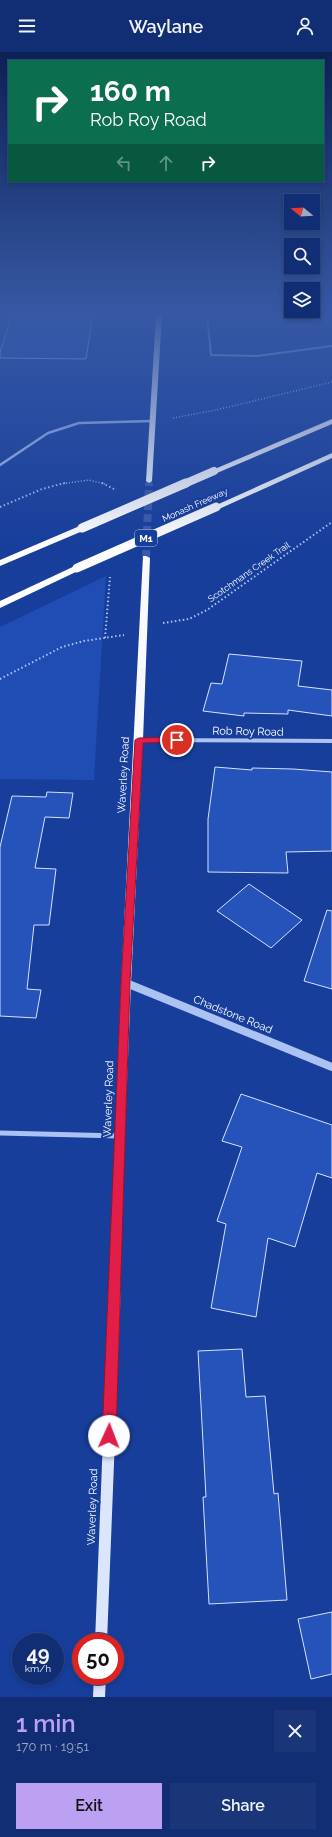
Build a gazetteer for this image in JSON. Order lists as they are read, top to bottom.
{
  "streets": {
    "highway": ["Monash Freeway", "M1"],
    "main road": ["Waverley Road"],
    "street": ["Rob Roy Road", "Chadstone Road"],
    "path": ["Scotchmans Creek Trail"]
  },
  "crossings": [
    ["Rob Roy Road", "Waverley Road"],
    ["Waverley Road", "Chadstone Road"]
  ],
  "north": "left",
  "page": {
    "header": "Waylane",
    "turn": ["160 m", "Rob Roy Road"],
    "speed": "49 km/h",
    "limit": "50",
    "heading": ["1 min", "170 m · 19:51"],
    "buttons": ["Exit", "Share"]
  }
}
